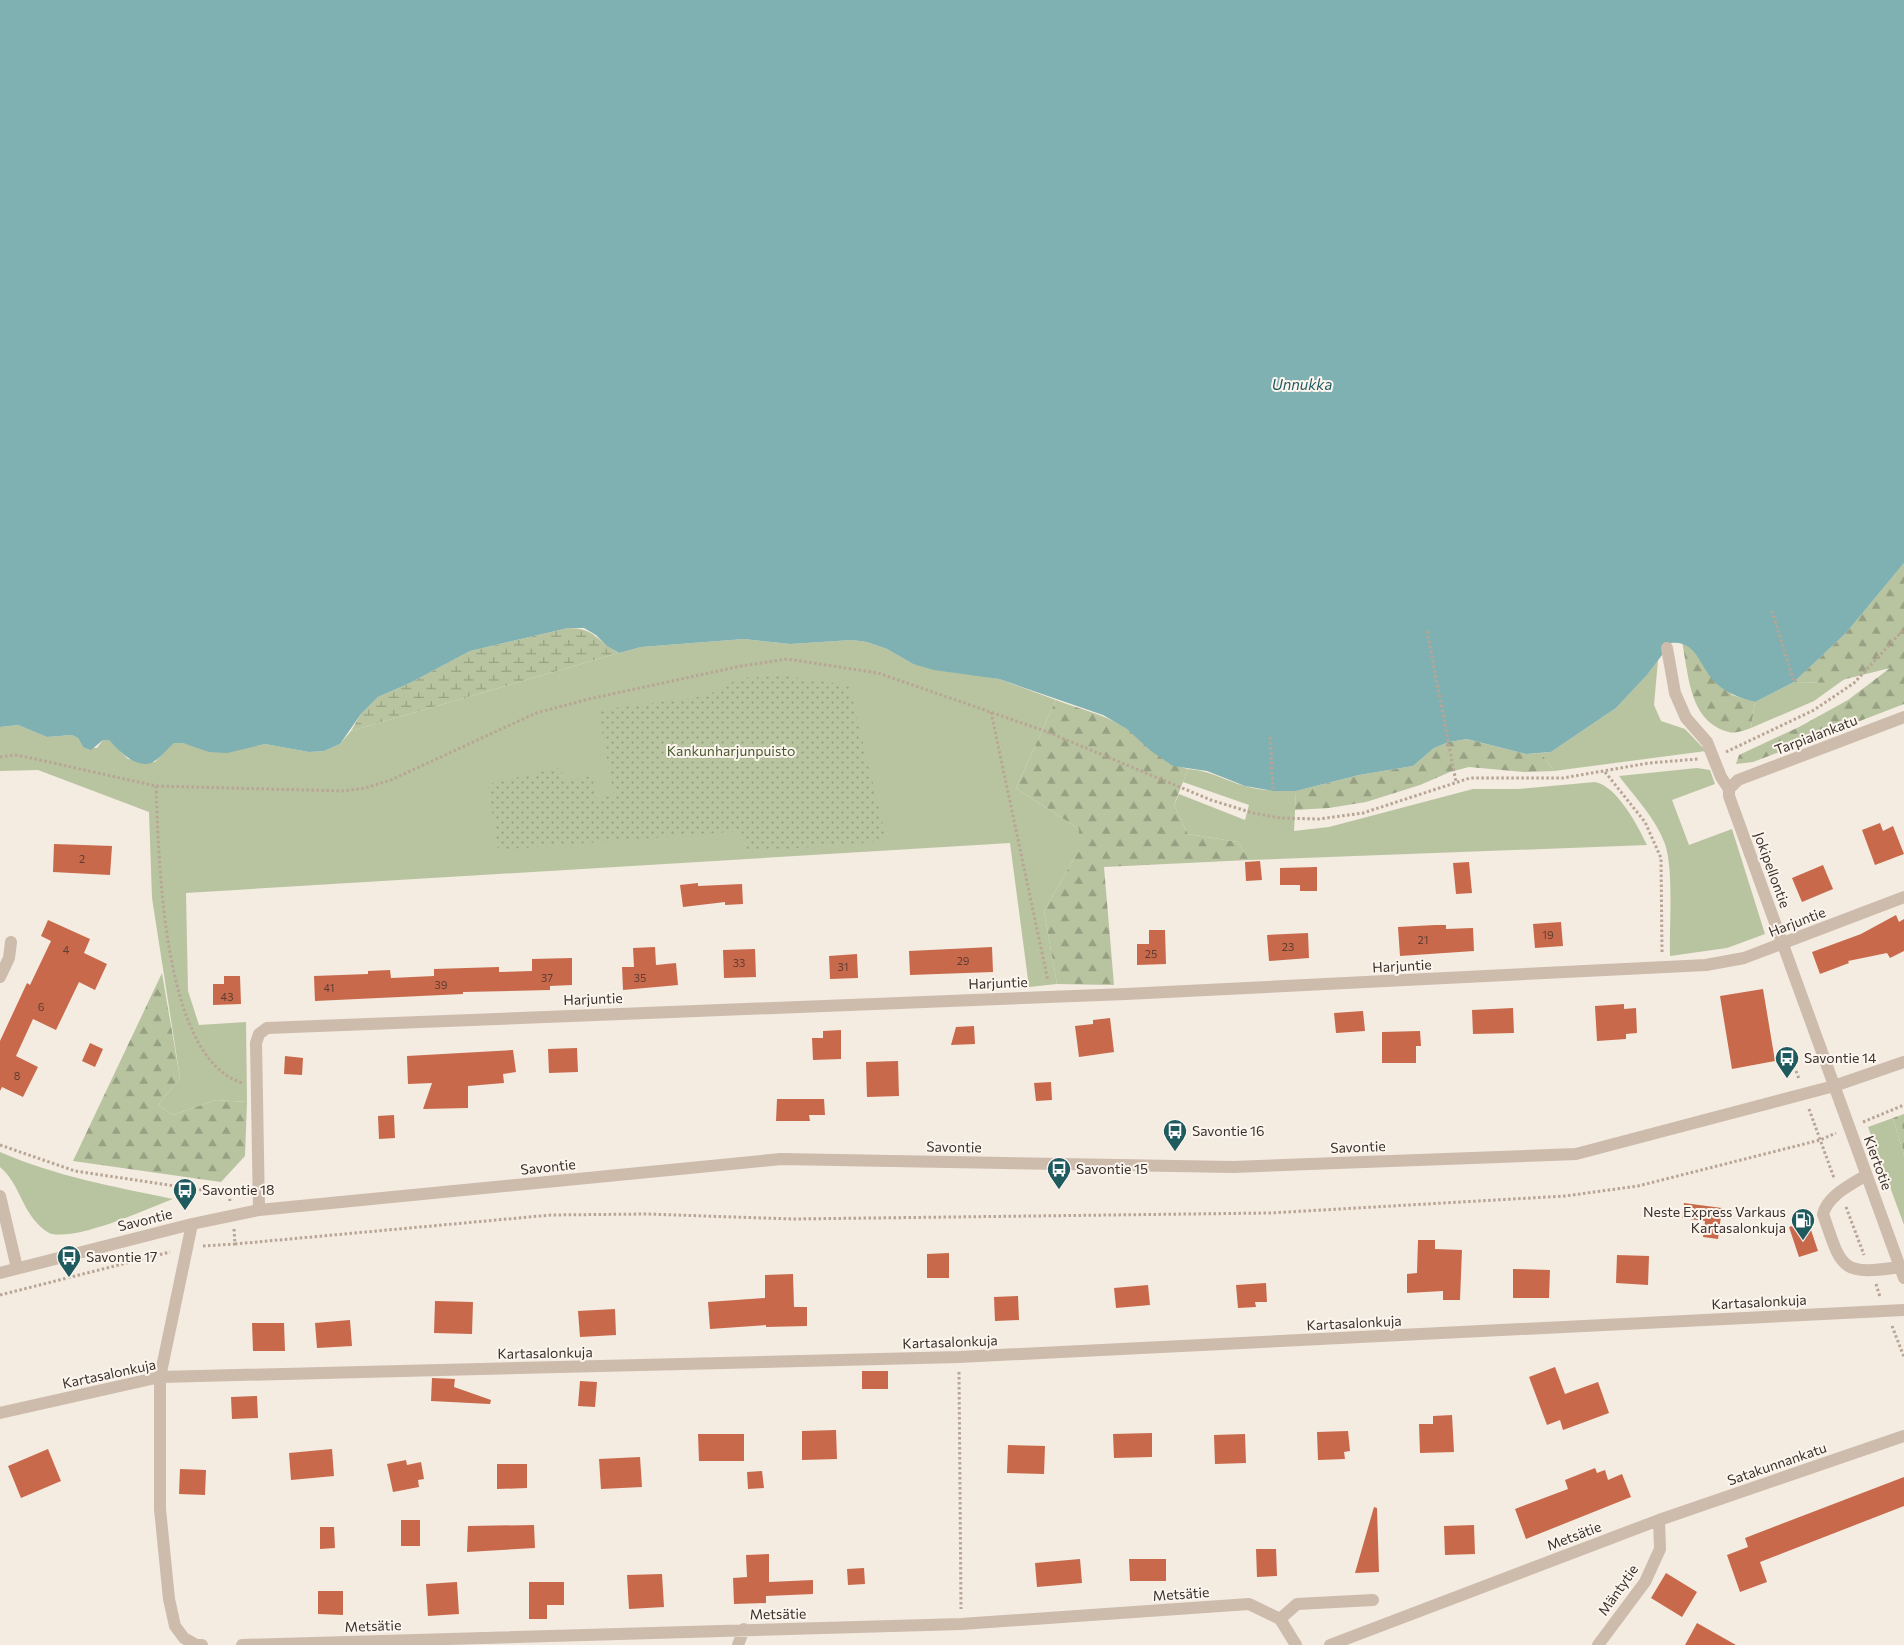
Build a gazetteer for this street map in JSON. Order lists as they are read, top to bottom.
{
  "streets": {
    "street": [
      "Tarpialankatu",
      "Jokipellontie",
      "Harjuntie",
      "Savontie",
      "Kiertotie",
      "Kartasalonkuja",
      "Satakunnankatu",
      "Metsätie",
      "Mäntytie"
    ]
  },
  "crossings": [
    ["Tarpialankatu", "Jokipellontie"],
    ["Jokipellontie", "Harjuntie"],
    ["Jokipellontie", "Savontie"],
    ["Jokipellontie", "Kiertotie"],
    ["Harjuntie", "Savontie"],
    ["Savontie", "Kiertotie"],
    ["Satakunnankatu", "Metsätie"],
    ["Satakunnankatu", "Mäntytie"],
    ["Metsätie", "Mäntytie"]
  ],
  "water": ["Unnukka"],
  "parks": ["Kankunharjunpuisto"],
  "places": {
    "bus stop": [
      "Savontie 14",
      "Savontie 16",
      "Savontie 15",
      "Savontie 18",
      "Savontie 17"
    ],
    "fuel station": ["Neste Express Varkaus Kartasalonkuja"]
  },
  "house_numbers": [
    "2",
    "19",
    "21",
    "23",
    "4",
    "25",
    "29",
    "33",
    "31",
    "37",
    "35",
    "39",
    "41",
    "43",
    "6",
    "8"
  ]
}
